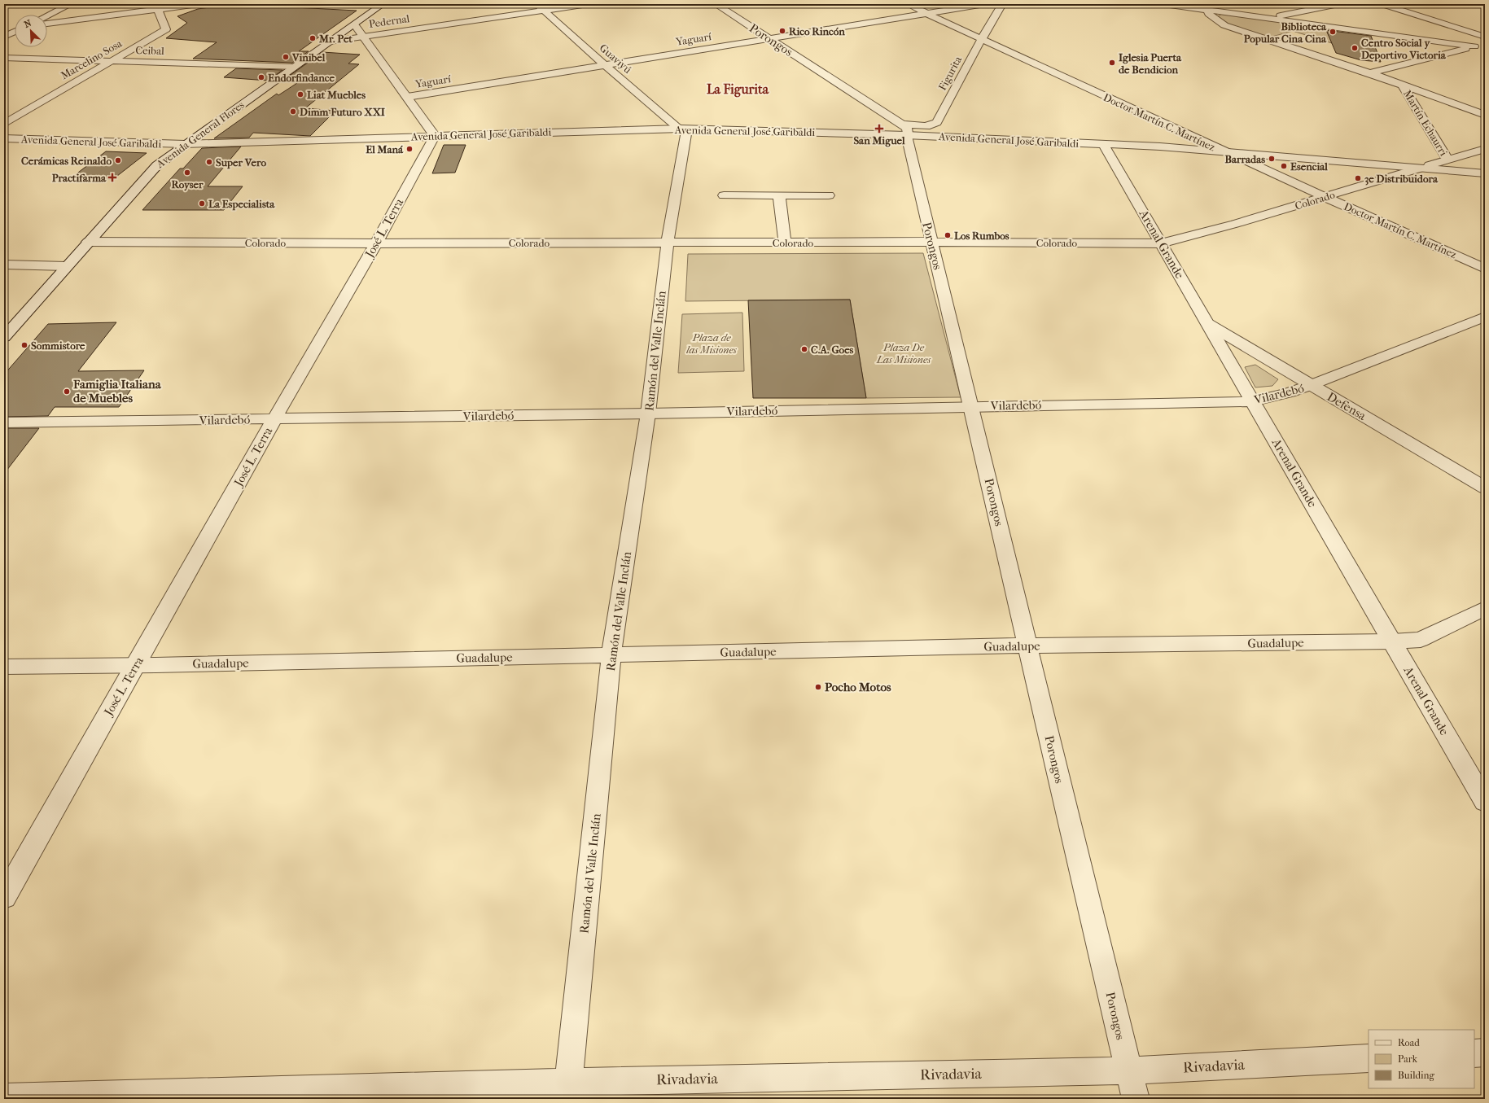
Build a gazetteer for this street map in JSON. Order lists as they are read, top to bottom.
{
  "streets": {
    "street": [
      "Pedernal",
      "Yaguarí",
      "Porongos",
      "Ceibal",
      "Guaviyú",
      "Marcelino Sosa",
      "Figurita",
      "Doctor Martín C. Martínez",
      "Martín Echaurri",
      "Avenida General José Garibaldi",
      "Avenida General Flores",
      "Colorado",
      "José L. Terra",
      "Arenal Grande",
      "Ramón del Valle Inclán",
      "Vilardebó",
      "Defensa",
      "Guadalupe",
      "Rivadavia"
    ]
  },
  "crossings": [
    ["Pedernal", "Guaviyú"],
    ["Pedernal", "Avenida General Flores"],
    ["Yaguarí", "Porongos"],
    ["Yaguarí", "Guaviyú"],
    ["Yaguarí", "Doctor Martín C. Martínez"],
    ["Porongos", "Figurita"],
    ["Porongos", "Avenida General José Garibaldi"],
    ["Porongos", "Colorado"],
    ["Porongos", "Vilardebó"],
    ["Porongos", "Guadalupe"],
    ["Porongos", "Rivadavia"],
    ["Ceibal", "Marcelino Sosa"],
    ["Ceibal", "Avenida General Flores"],
    ["Guaviyú", "Avenida General José Garibaldi"],
    ["Guaviyú", "Ramón del Valle Inclán"],
    ["Figurita", "Doctor Martín C. Martínez"],
    ["Figurita", "Avenida General José Garibaldi"],
    ["Doctor Martín C. Martínez", "Avenida General José Garibaldi"],
    ["Doctor Martín C. Martínez", "Colorado"],
    ["Martín Echaurri", "Colorado"],
    ["Avenida General José Garibaldi", "Avenida General Flores"],
    ["Avenida General José Garibaldi", "Colorado"],
    ["Avenida General José Garibaldi", "José L. Terra"],
    ["Avenida General José Garibaldi", "Arenal Grande"],
    ["Avenida General José Garibaldi", "Ramón del Valle Inclán"],
    ["Avenida General Flores", "Colorado"],
    ["Colorado", "José L. Terra"],
    ["Colorado", "Arenal Grande"],
    ["Colorado", "Ramón del Valle Inclán"],
    ["José L. Terra", "Vilardebó"],
    ["José L. Terra", "Guadalupe"],
    ["Arenal Grande", "Vilardebó"],
    ["Arenal Grande", "Defensa"],
    ["Arenal Grande", "Guadalupe"],
    ["Ramón del Valle Inclán", "Vilardebó"],
    ["Ramón del Valle Inclán", "Guadalupe"],
    ["Ramón del Valle Inclán", "Rivadavia"],
    ["Vilardebó", "Defensa"]
  ],
  "districts": ["La Figurita"],
  "parks": ["Plaza de las Misiones", "Plaza De Las Misiones"],
  "places": {
    "other": [
      "Rico Rincón",
      "Biblioteca Popular Cina Cina",
      "Mr. Pet",
      "Centro Social y Deportivo Victoria",
      "Vinibel",
      "Iglesia Puerta de Bendicion",
      "Endorfindance",
      "Liat Muebles",
      "Dimm Futuro XXI",
      "El Maná",
      "Barradas",
      "Cerámicas Reinaldo",
      "Super Vero",
      "Esencial",
      "Royser",
      "3e Distribuidora",
      "La Especialista",
      "Los Rumbos",
      "Sommistore",
      "C.A. Goes",
      "Famiglia Italiana de Muebles",
      "Pocho Motos"
    ],
    "health": ["San Miguel", "Practifarma"]
  },
  "legend": ["Road", "Park", "Building"],
  "north": "top left"
}
